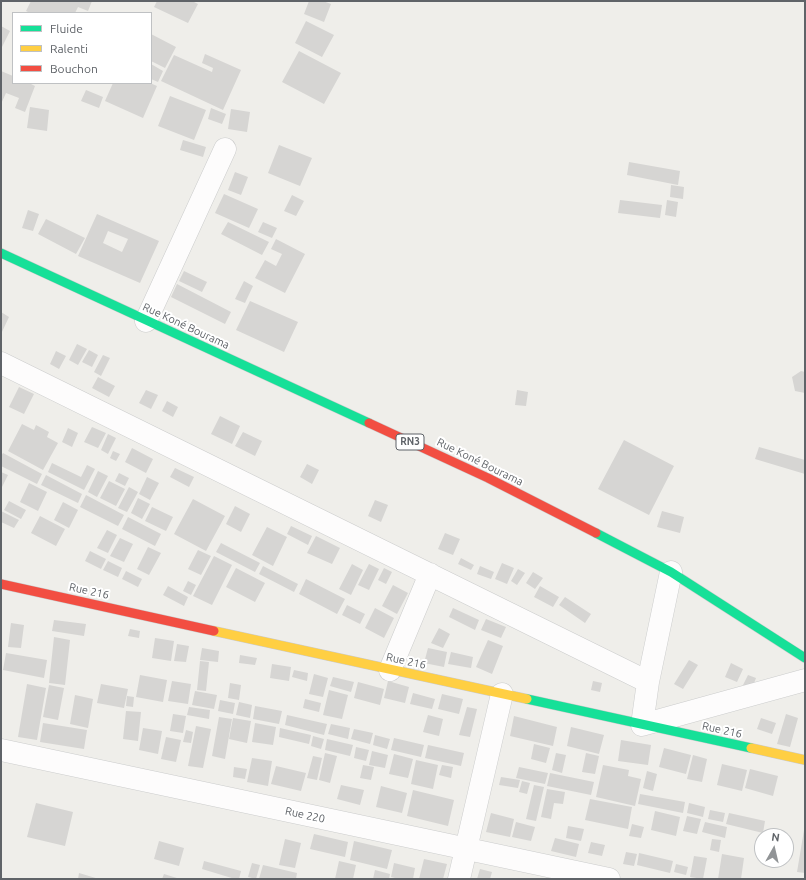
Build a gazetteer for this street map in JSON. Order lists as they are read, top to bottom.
{
  "streets": {
    "main road": ["Rue Koné Bourama", "RN3", "Rue 216"],
    "street": ["Rue 220"]
  },
  "legend": ["Fluide", "Ralenti", "Bouchon"],
  "north": "top"
}
